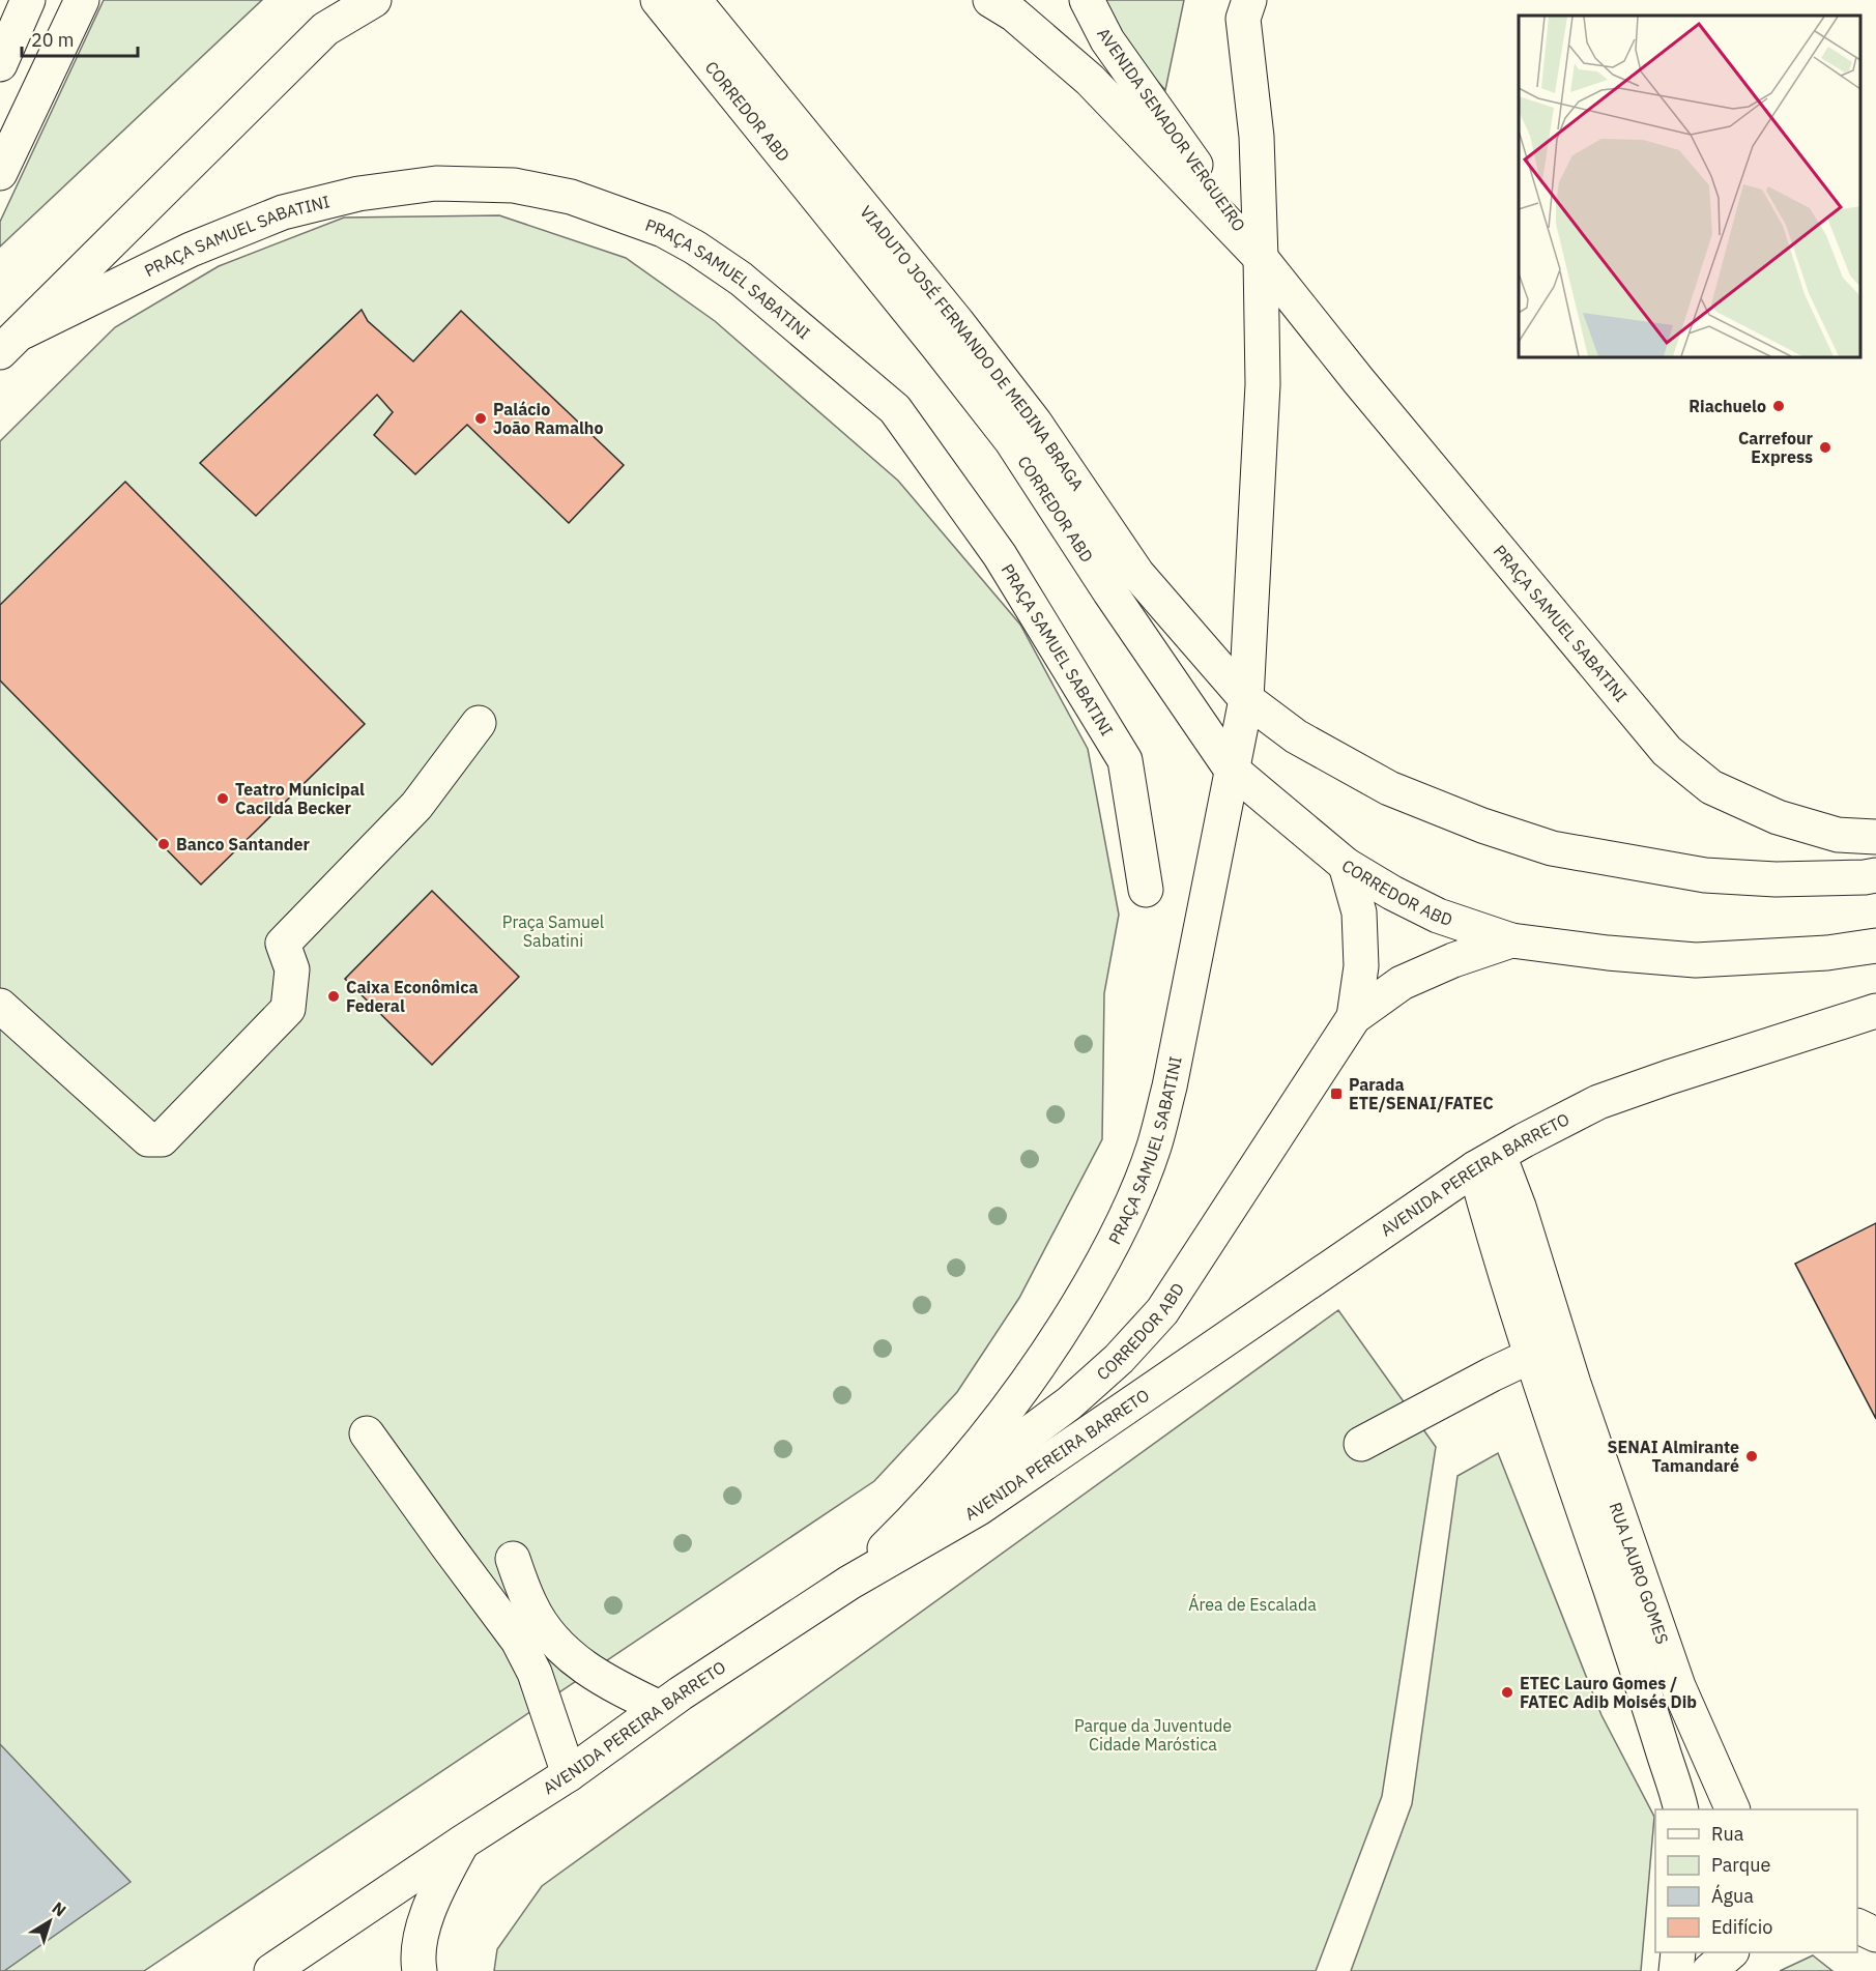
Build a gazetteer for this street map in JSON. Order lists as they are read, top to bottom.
{
  "streets": {
    "main road": [
      "CORREDOR ABD",
      "AVENIDA SENADOR VERGUEIRO",
      "PRAÇA SAMUEL SABATINI",
      "VIADUTO JOSÉ FERNANDO DE MEDINA BRAGA",
      "AVENIDA PEREIRA BARRETO",
      "RUA LAURO GOMES"
    ]
  },
  "crossings": [
    ["CORREDOR ABD", "PRAÇA SAMUEL SABATINI"],
    ["AVENIDA SENADOR VERGUEIRO", "PRAÇA SAMUEL SABATINI"],
    ["PRAÇA SAMUEL SABATINI", "VIADUTO JOSÉ FERNANDO DE MEDINA BRAGA"],
    ["PRAÇA SAMUEL SABATINI", "AVENIDA PEREIRA BARRETO"],
    ["AVENIDA PEREIRA BARRETO", "RUA LAURO GOMES"]
  ],
  "parks": ["Praça Samuel Sabatini", "Área de Escalada", "Parque da Juventude Cidade Maróstica"],
  "places": {
    "other": [
      "Riachuelo",
      "Palácio João Ramalho",
      "Carrefour Express",
      "Teatro Municipal Cacilda Becker",
      "Banco Santander",
      "Caixa Econômica Federal",
      "SENAI Almirante Tamandaré",
      "ETEC Lauro Gomes / FATEC Adib Moisés Dib"
    ],
    "transit": ["Parada ETE/SENAI/FATEC"]
  },
  "legend": [
    "Rua",
    "Parque",
    "Água",
    "Edifício"
  ],
  "scale_bar": "20 m",
  "north": "top right"
}
